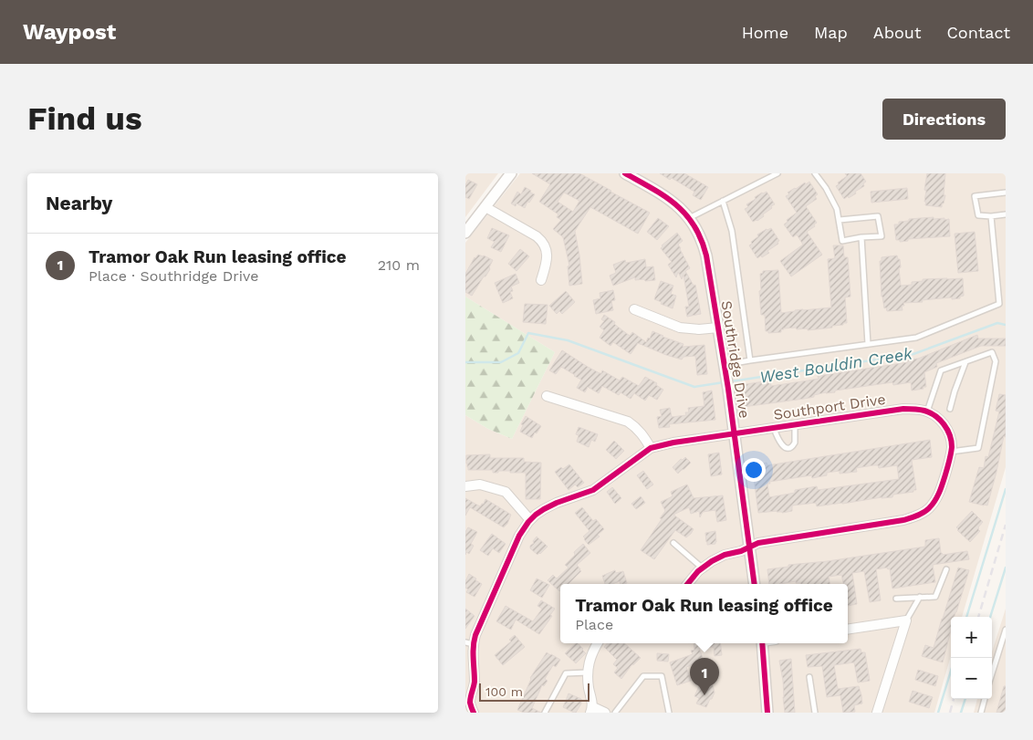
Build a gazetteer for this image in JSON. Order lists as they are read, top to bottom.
{
  "streets": {
    "street": ["Southridge Drive", "Southport Drive"]
  },
  "crossings": [
    ["Southridge Drive", "Southport Drive"]
  ],
  "water": ["West Bouldin Creek"],
  "scale_bar": "100 m",
  "page": {
    "header": "Waypost",
    "nav": [
      "Home",
      "Map",
      "About",
      "Contact"
    ],
    "buttons": "Directions",
    "title": "Find us",
    "heading": "Nearby",
    "list": [
      {
        "mark": "1",
        "name": "Tramor Oak Run leasing office",
        "note": "Place · Southridge Drive",
        "value": "210 m"
      }
    ],
    "popup": ["Tramor Oak Run leasing office", "Place"],
    "map_buttons": ["+", "−"],
    "pins": "1",
    "scale": "100 m"
  }
}
